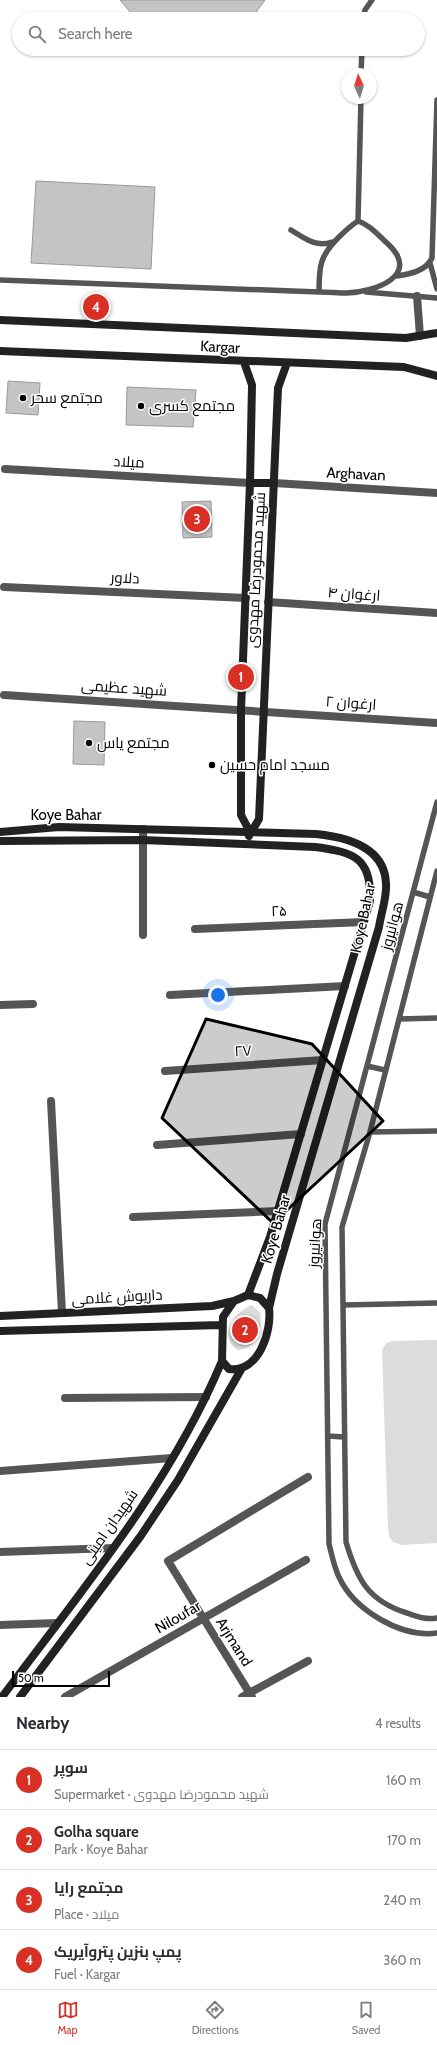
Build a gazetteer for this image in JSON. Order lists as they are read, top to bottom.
{
  "streets": {
    "street": [
      "Kargar",
      "میلاد",
      "Arghavan",
      "شهید محمودرضا مهدوی",
      "دلاور",
      "ارغوان ۴",
      "شهید عظیمی",
      "ارغوان ۲",
      "Koye Bahar",
      "۲۵",
      "۲۷",
      "داریوش غلامی",
      "شهیدان امینی",
      "Niloufar",
      "Arjmand"
    ],
    "lane": ["هوانیروز"]
  },
  "crossings": [
    ["Kargar", "شهید محمودرضا مهدوی"],
    ["میلاد", "شهید محمودرضا مهدوی"],
    ["Arghavan", "شهید محمودرضا مهدوی"],
    ["شهید محمودرضا مهدوی", "دلاور"],
    ["شهید محمودرضا مهدوی", "ارغوان ۴"],
    ["شهید محمودرضا مهدوی", "شهید عظیمی"],
    ["شهید محمودرضا مهدوی", "ارغوان ۲"],
    ["شهید محمودرضا مهدوی", "Koye Bahar"],
    ["شهید عظیمی", "ارغوان ۲"],
    ["Koye Bahar", "۲۵"],
    ["Koye Bahar", "۲۷"],
    ["Koye Bahar", "داریوش غلامی"],
    ["Koye Bahar", "شهیدان امینی"],
    ["داریوش غلامی", "شهیدان امینی"],
    ["Niloufar", "Arjmand"]
  ],
  "places": [
    "مجتمع سحر",
    "مجتمع کسری",
    "مجتمع یاس",
    "مسجد امام حسین"
  ],
  "scale_bar": "50 m",
  "north": "top",
  "page": {
    "search": "Search here",
    "pins": [
      "4",
      "3",
      "1",
      "2"
    ],
    "scale": "50 m",
    "heading": ["Nearby", "4 results"],
    "list": [
      {
        "mark": "1",
        "name": "سوپر",
        "note": "Supermarket · شهید محمودرضا مهدوی",
        "value": "160 m"
      },
      {
        "mark": "2",
        "name": "Golha square",
        "note": "Park · Koye Bahar",
        "value": "170 m"
      },
      {
        "mark": "3",
        "name": "مجتمع رایا",
        "note": "Place · میلاد",
        "value": "240 m"
      },
      {
        "mark": "4",
        "name": "پمپ بنزین پتروآیریک",
        "note": "Fuel · Kargar",
        "value": "360 m"
      }
    ],
    "nav": ["Map", "Directions", "Saved"]
  }
}
